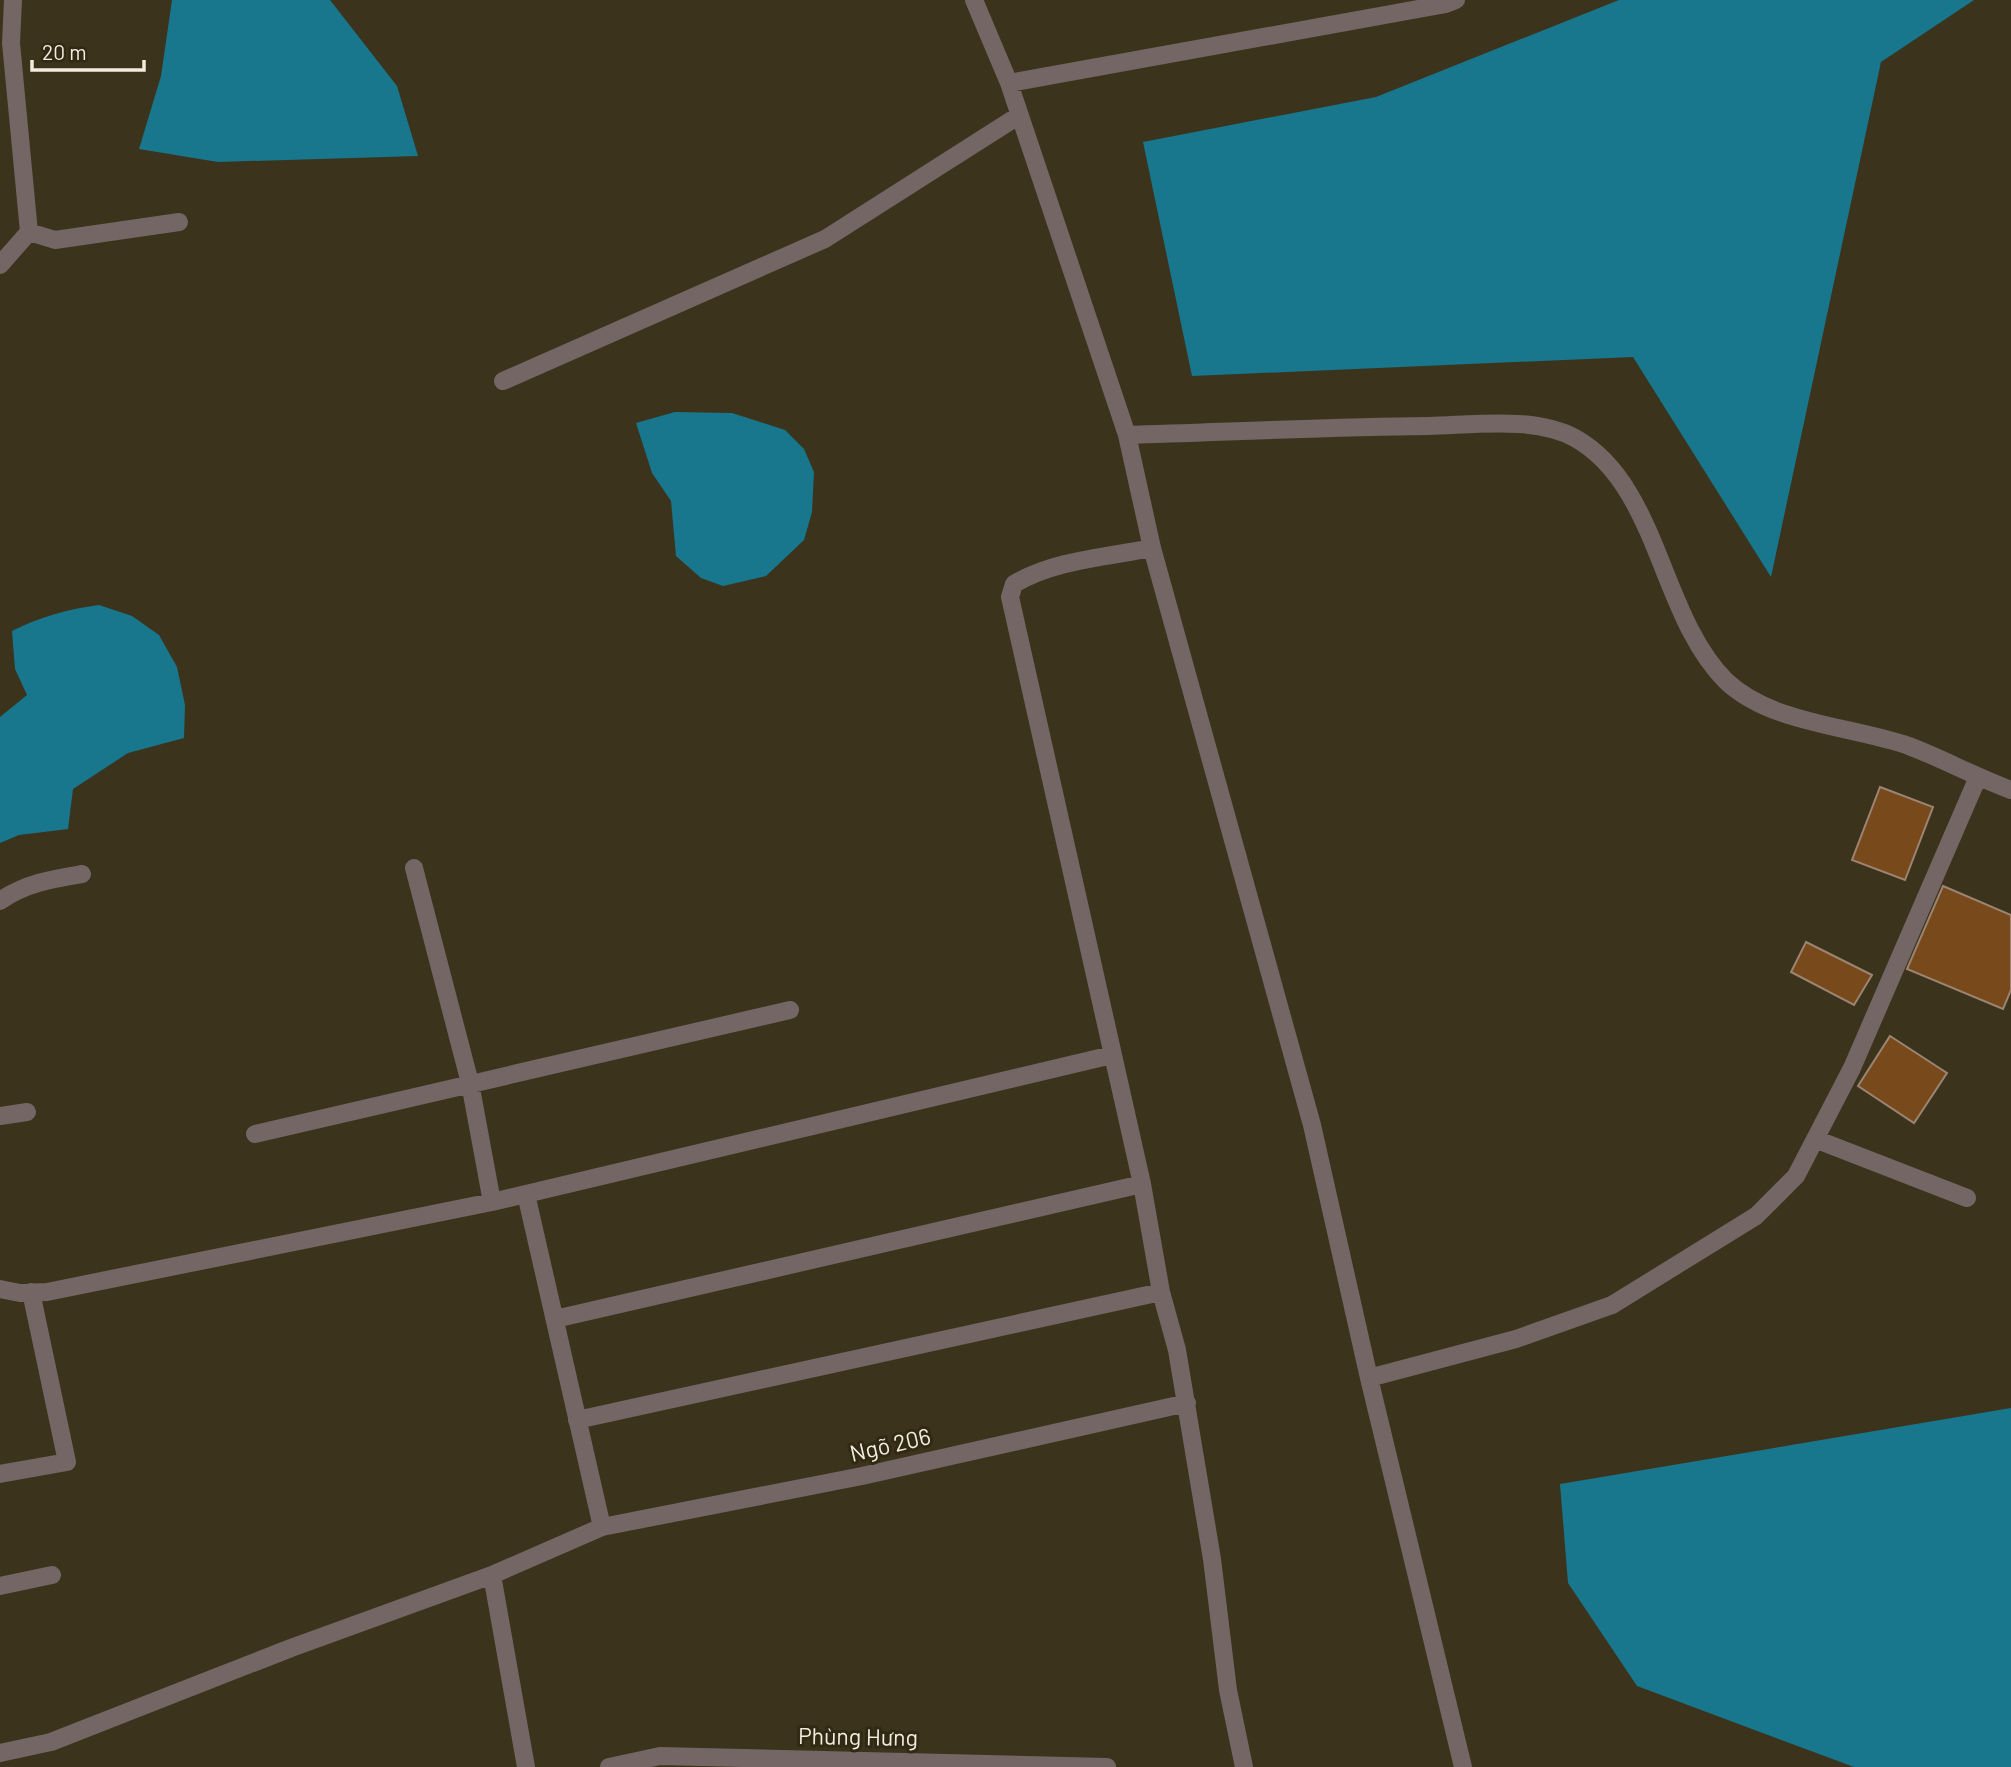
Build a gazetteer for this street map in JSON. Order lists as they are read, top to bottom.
{
  "streets": {
    "street": ["Ngõ 206", "Phùng Hưng"]
  },
  "scale_bar": "20 m"
}
